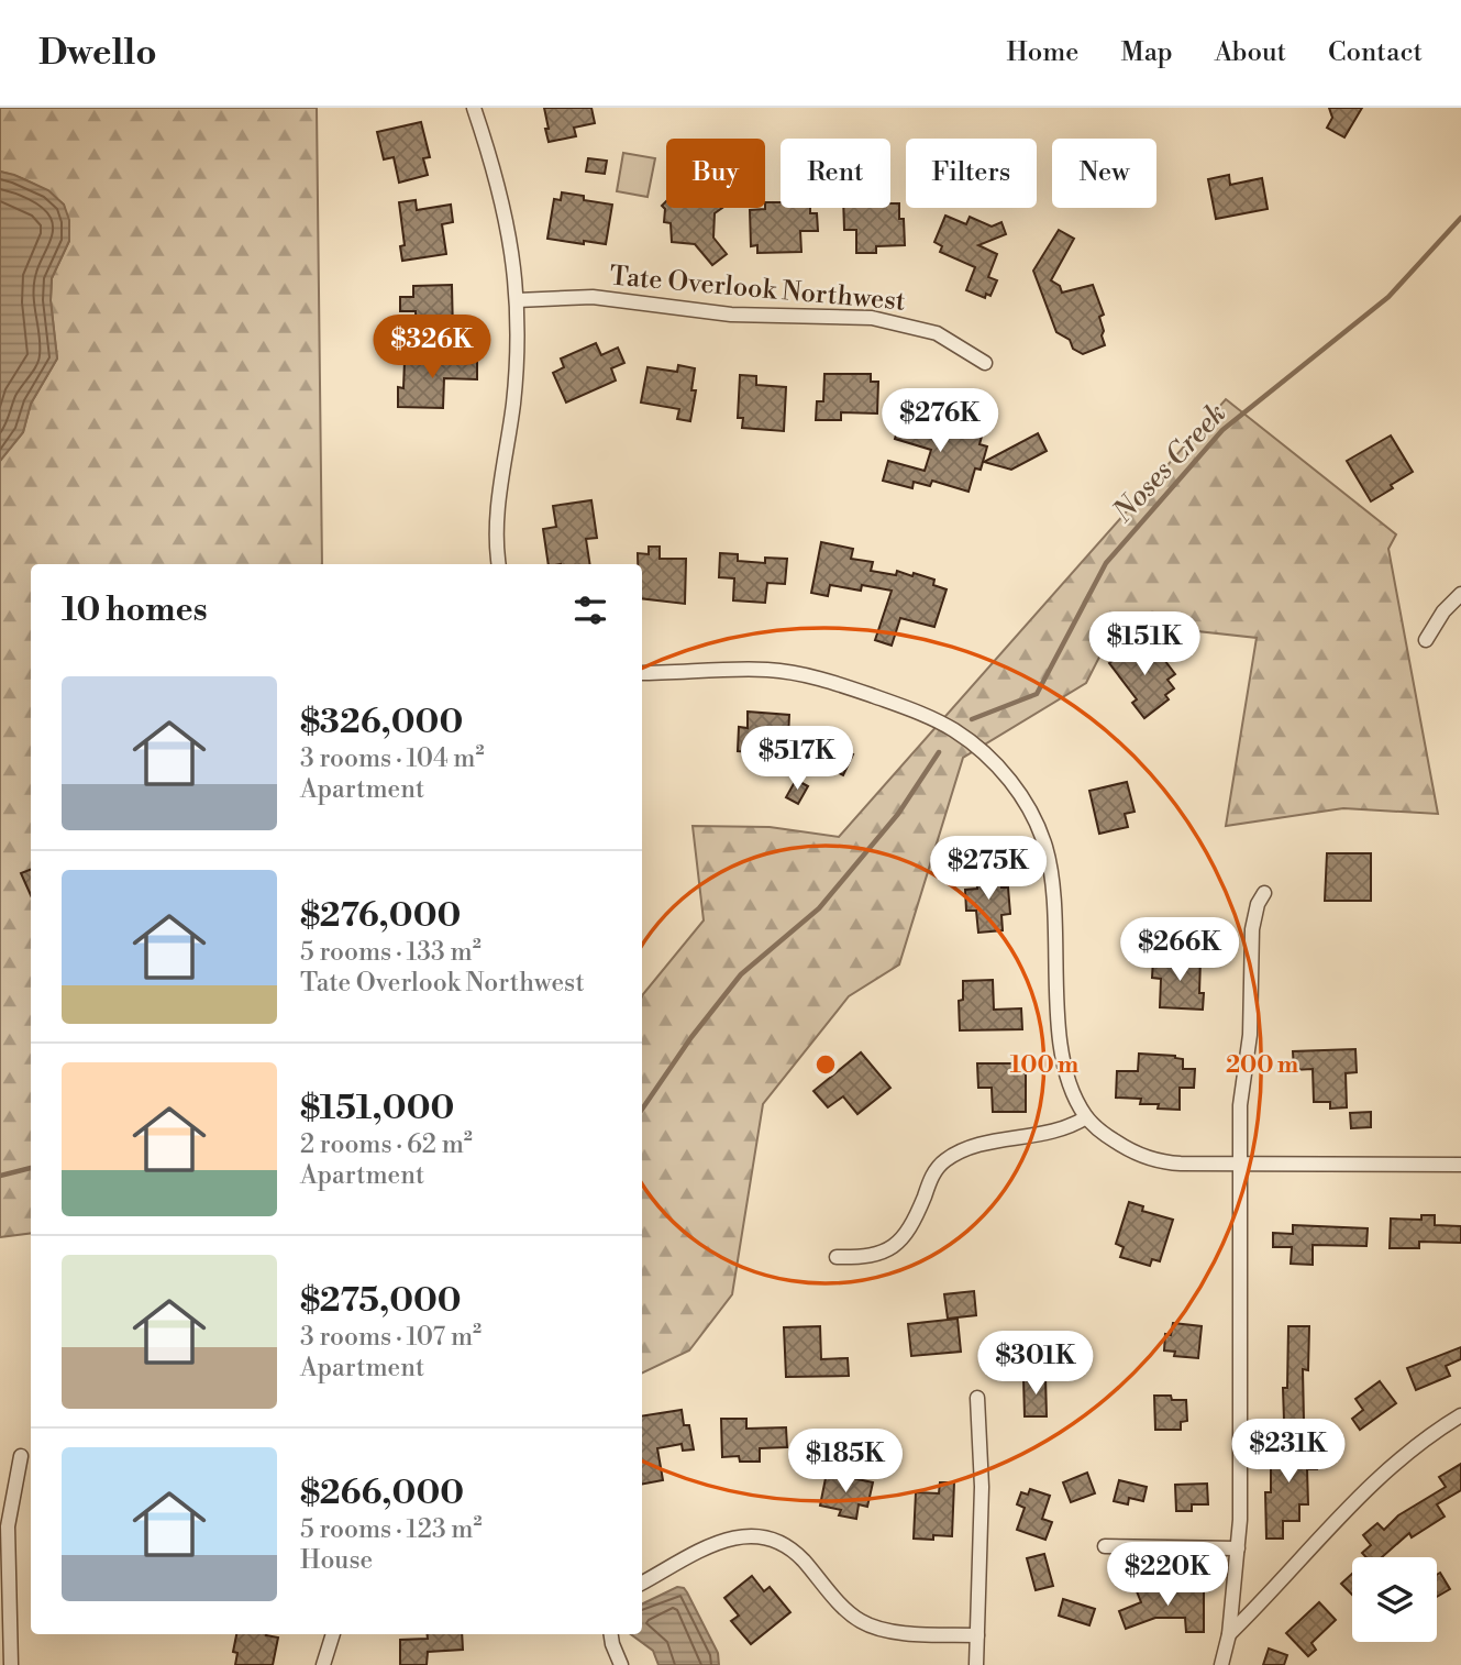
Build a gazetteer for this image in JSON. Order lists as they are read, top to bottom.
{
  "streets": {
    "street": ["Tate Overlook Northwest"]
  },
  "water": ["Noses Creek"],
  "page": {
    "header": "Dwello",
    "nav": [
      "Home",
      "Map",
      "About",
      "Contact"
    ],
    "chip": [
      "Buy",
      "Rent",
      "Filters",
      "New"
    ],
    "price": [
      "$326K",
      "$276K",
      "$151K",
      "$517K",
      "$275K",
      "$266K",
      "$301K",
      "$231K",
      "$185K",
      "$220K"
    ],
    "heading": "10 homes",
    "list": [
      {
        "name": "$326,000",
        "note": "3 rooms · 104 m² · Apartment"
      },
      {
        "name": "$276,000",
        "note": "5 rooms · 133 m² · Tate Overlook Northwest"
      },
      {
        "name": "$151,000",
        "note": "2 rooms · 62 m² · Apartment"
      },
      {
        "name": "$275,000",
        "note": "3 rooms · 107 m² · Apartment"
      },
      {
        "name": "$266,000",
        "note": "5 rooms · 123 m² · House"
      }
    ]
  },
  "rings": ["100 m", "200 m"]
}
